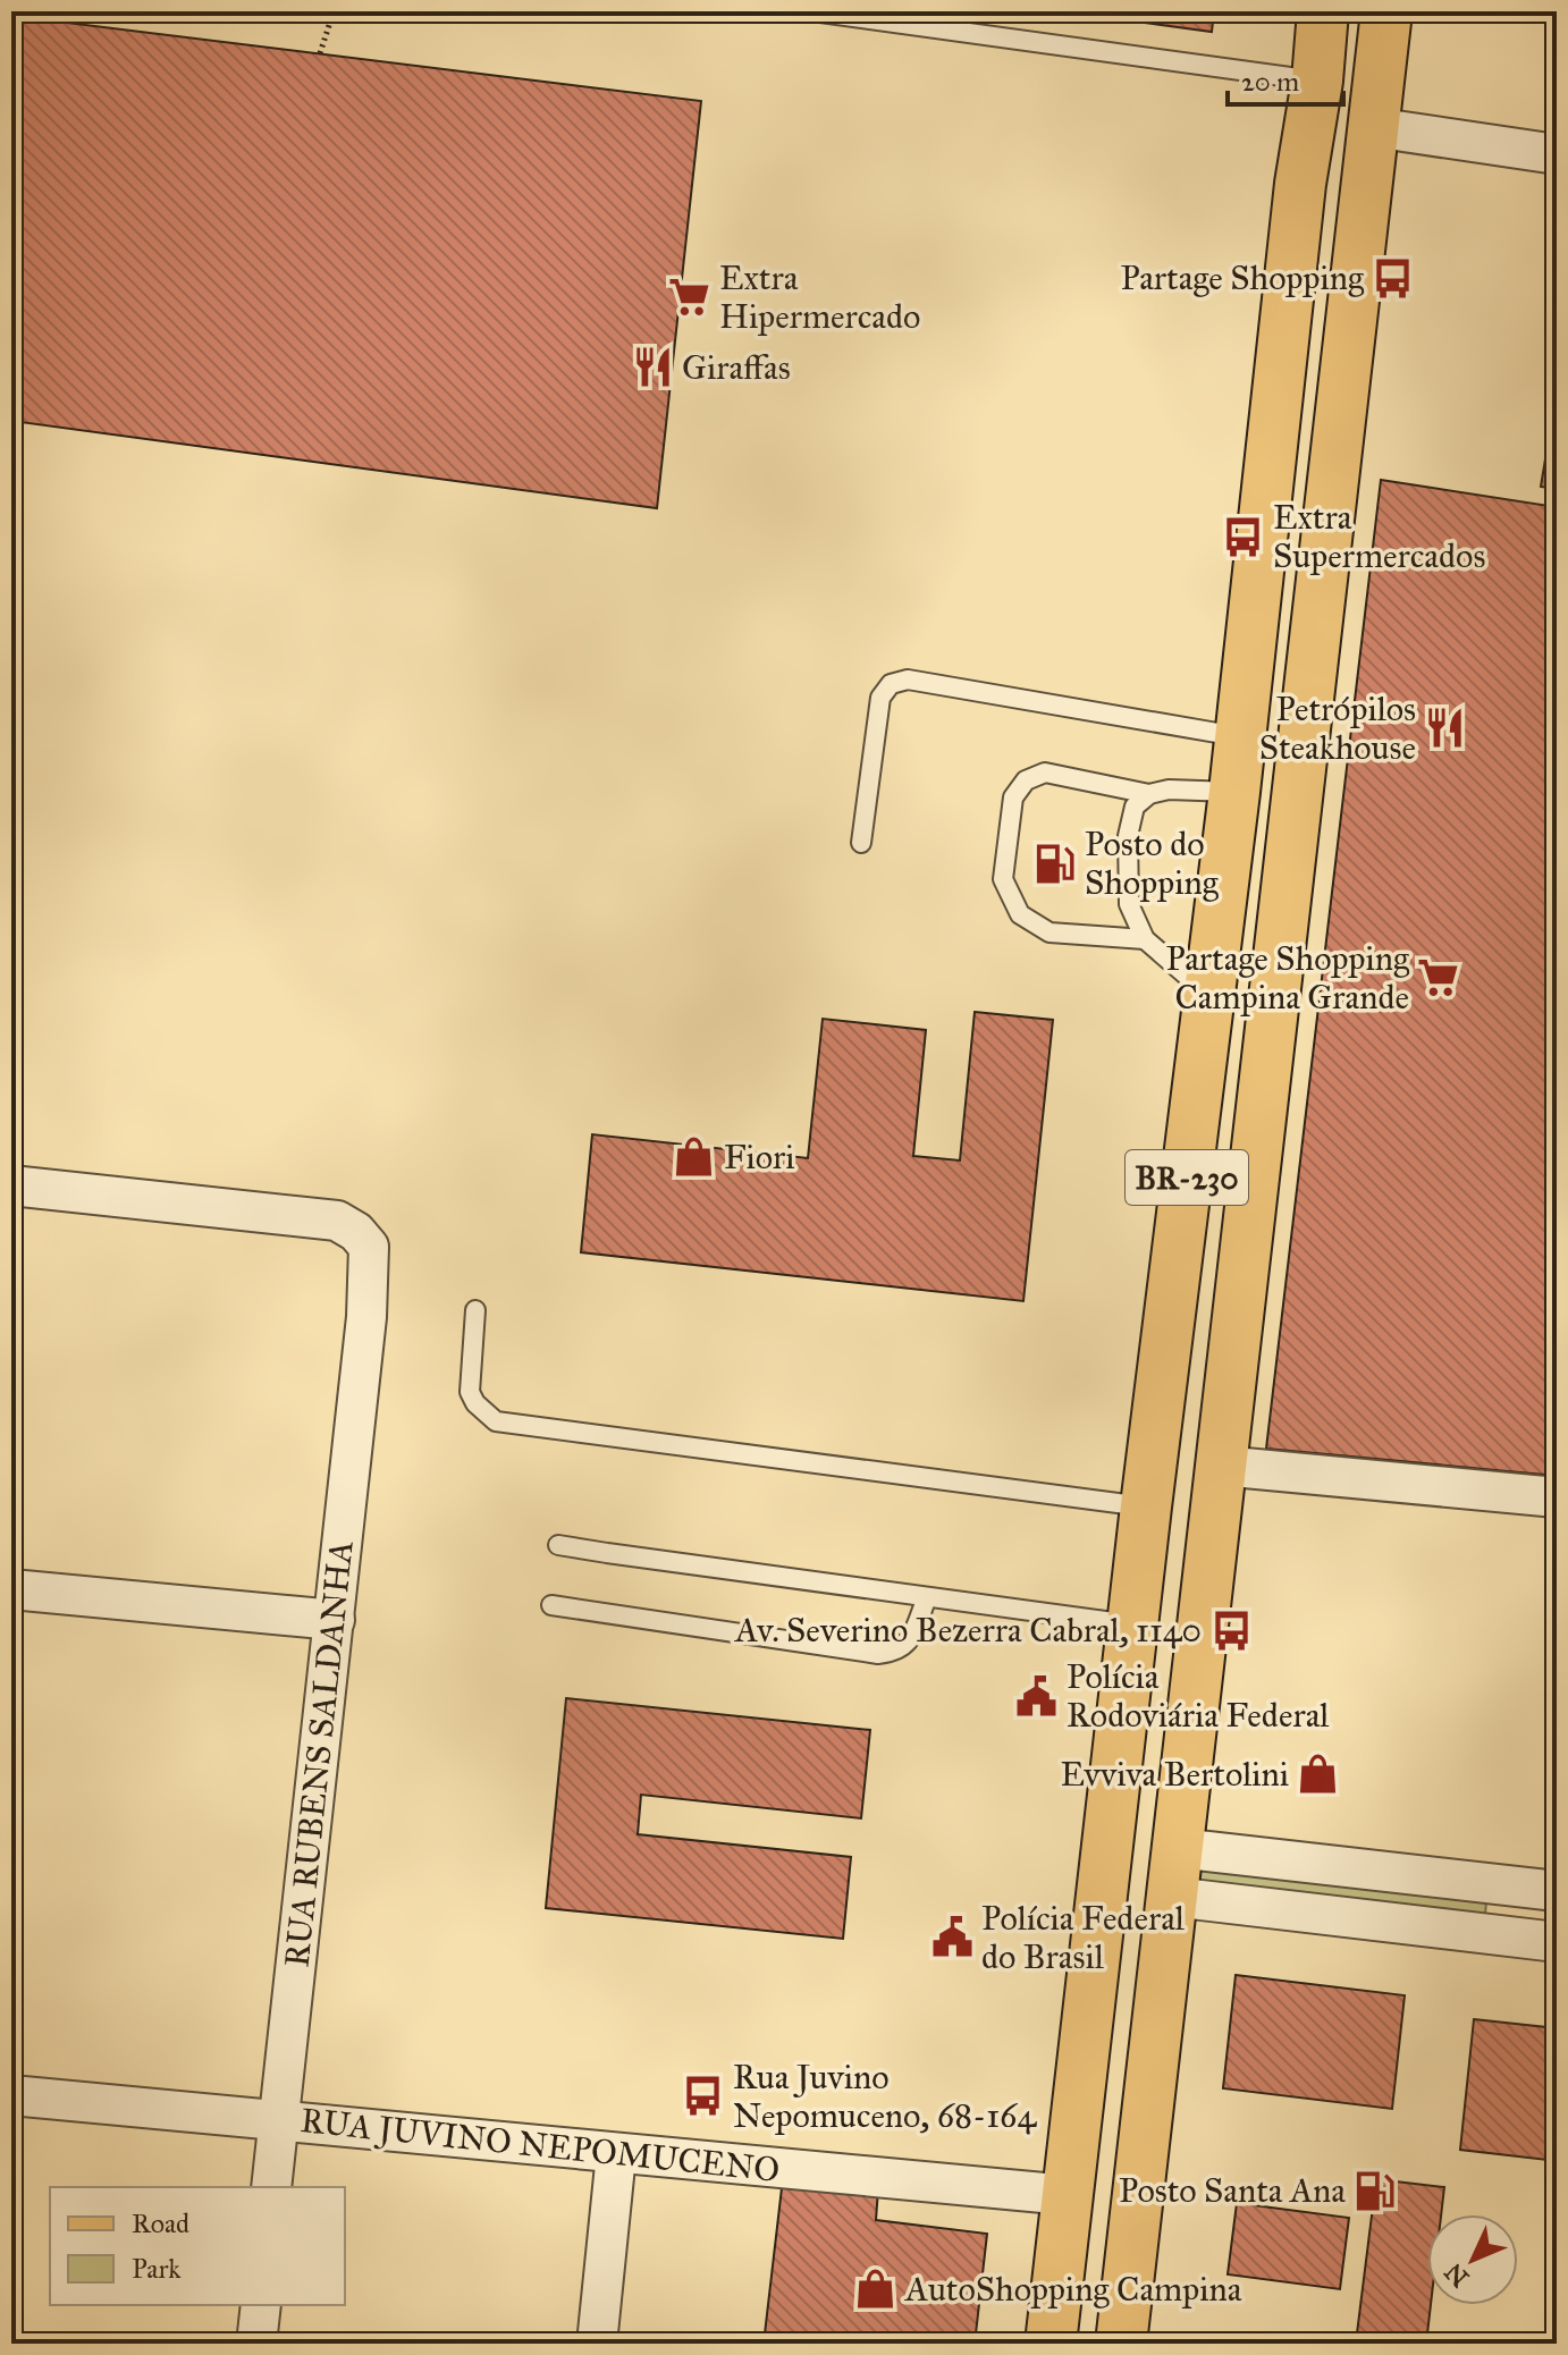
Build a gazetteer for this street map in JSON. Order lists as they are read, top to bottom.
{
  "streets": {
    "main road": ["BR-230"],
    "street": ["RUA RUBENS SALDANHA", "RUA JUVINO NEPOMUCENO"]
  },
  "crossings": [
    ["BR-230", "RUA JUVINO NEPOMUCENO"],
    ["RUA RUBENS SALDANHA", "RUA JUVINO NEPOMUCENO"]
  ],
  "places": {
    "bus stop": [
      "Partage Shopping",
      "Extra Supermercados",
      "Av. Severino Bezerra Cabral, 1140",
      "Rua Juvino Nepomuceno, 68-164"
    ],
    "supermarket": ["Extra Hipermercado", "Partage Shopping Campina Grande"],
    "restaurant": ["Giraffas", "Petrópilos Steakhouse"],
    "fuel station": ["Posto do Shopping", "Posto Santa Ana"],
    "shop": ["Fiori", "Evviva Bertolini", "AutoShopping Campina"],
    "public building": ["Polícia Rodoviária Federal", "Polícia Federal do Brasil"]
  },
  "legend": ["Road", "Park"],
  "scale_bar": "20 m",
  "north": "bottom left"
}
